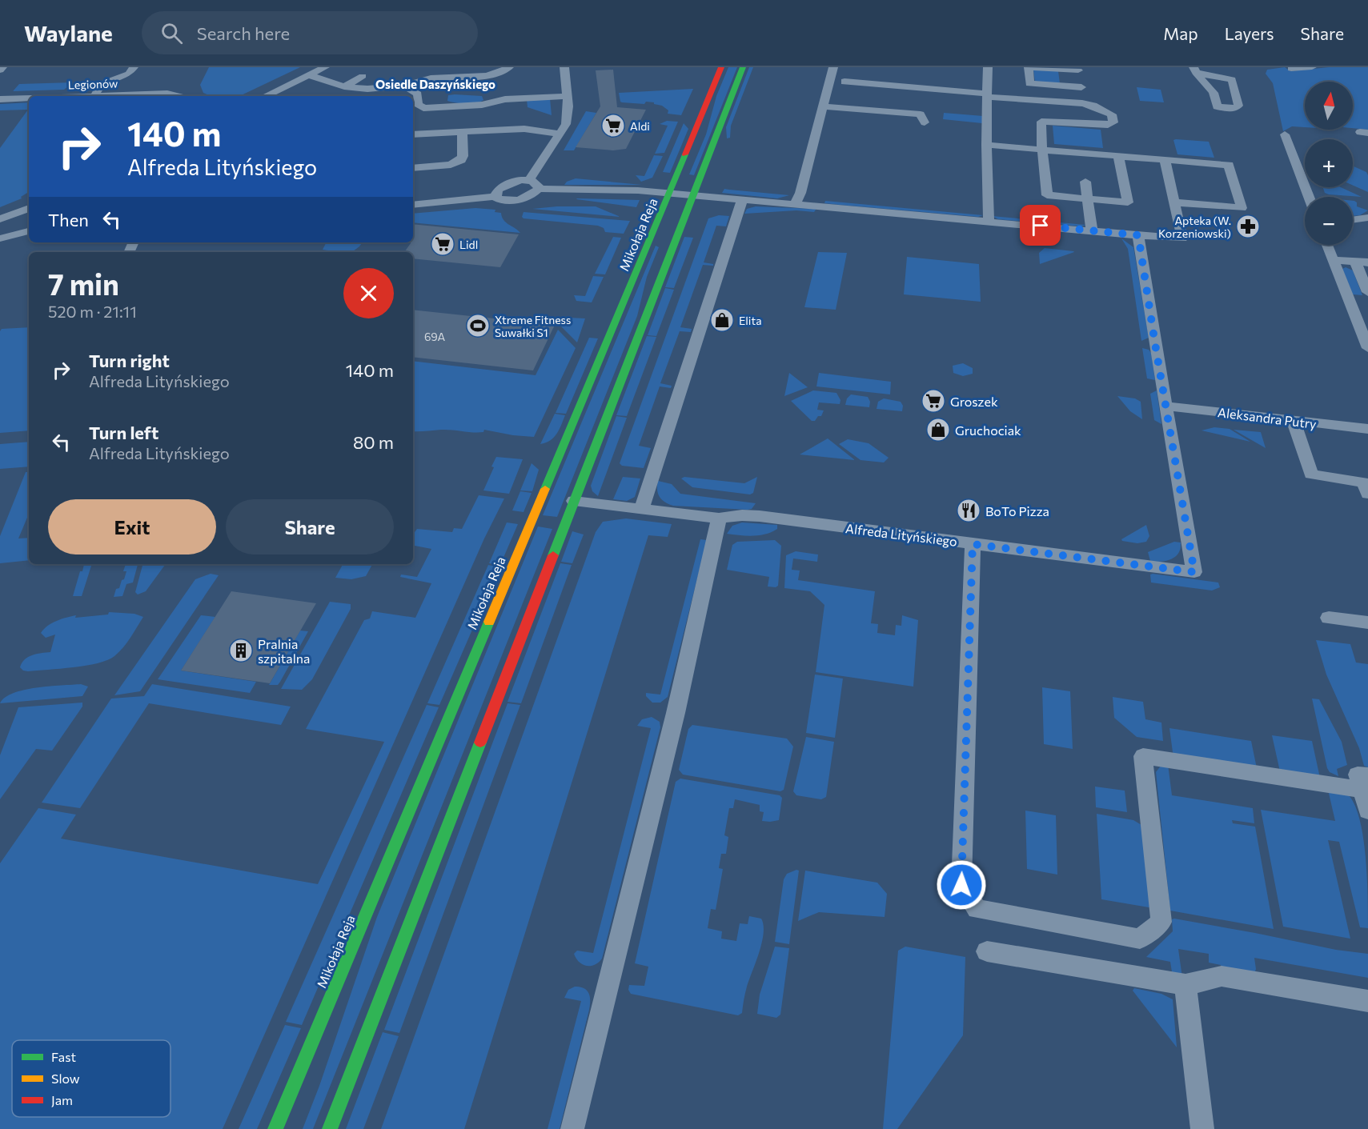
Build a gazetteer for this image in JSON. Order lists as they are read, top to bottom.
{
  "streets": {
    "street": [
      "Legionów",
      "Mikołaja Reja",
      "Aleksandra Putry",
      "Alfreda Lityńskiego"
    ]
  },
  "crossings": [
    ["Aleksandra Putry", "Alfreda Lityńskiego"]
  ],
  "districts": ["Osiedle Daszyńskiego"],
  "places": {
    "supermarket": ["Aldi", "Lidl", "Groszek"],
    "pharmacy": ["Apteka (W. Korzeniowski)"],
    "shop": ["Elita", "Gruchociak"],
    "sports": ["Xtreme Fitness Suwałki S1"],
    "restaurant": ["BoTo Pizza"],
    "building": ["Pralnia szpitalna"]
  },
  "house_numbers": ["69A"],
  "legend": ["Fast", "Slow", "Jam"],
  "north": "top",
  "page": {
    "header": "Waylane",
    "search": "Search here",
    "nav": ["Map", "Layers", "Share"],
    "map_buttons": ["+", "−"],
    "turn": ["140 m", "Alfreda Lityńskiego"],
    "then": "Then",
    "heading": ["7 min", "520 m · 21:11"],
    "list": [
      {
        "name": "Turn right",
        "note": "Alfreda Lityńskiego",
        "value": "140 m"
      },
      {
        "name": "Turn left",
        "note": "Alfreda Lityńskiego",
        "value": "80 m"
      }
    ],
    "buttons": ["Exit", "Share"]
  }
}
